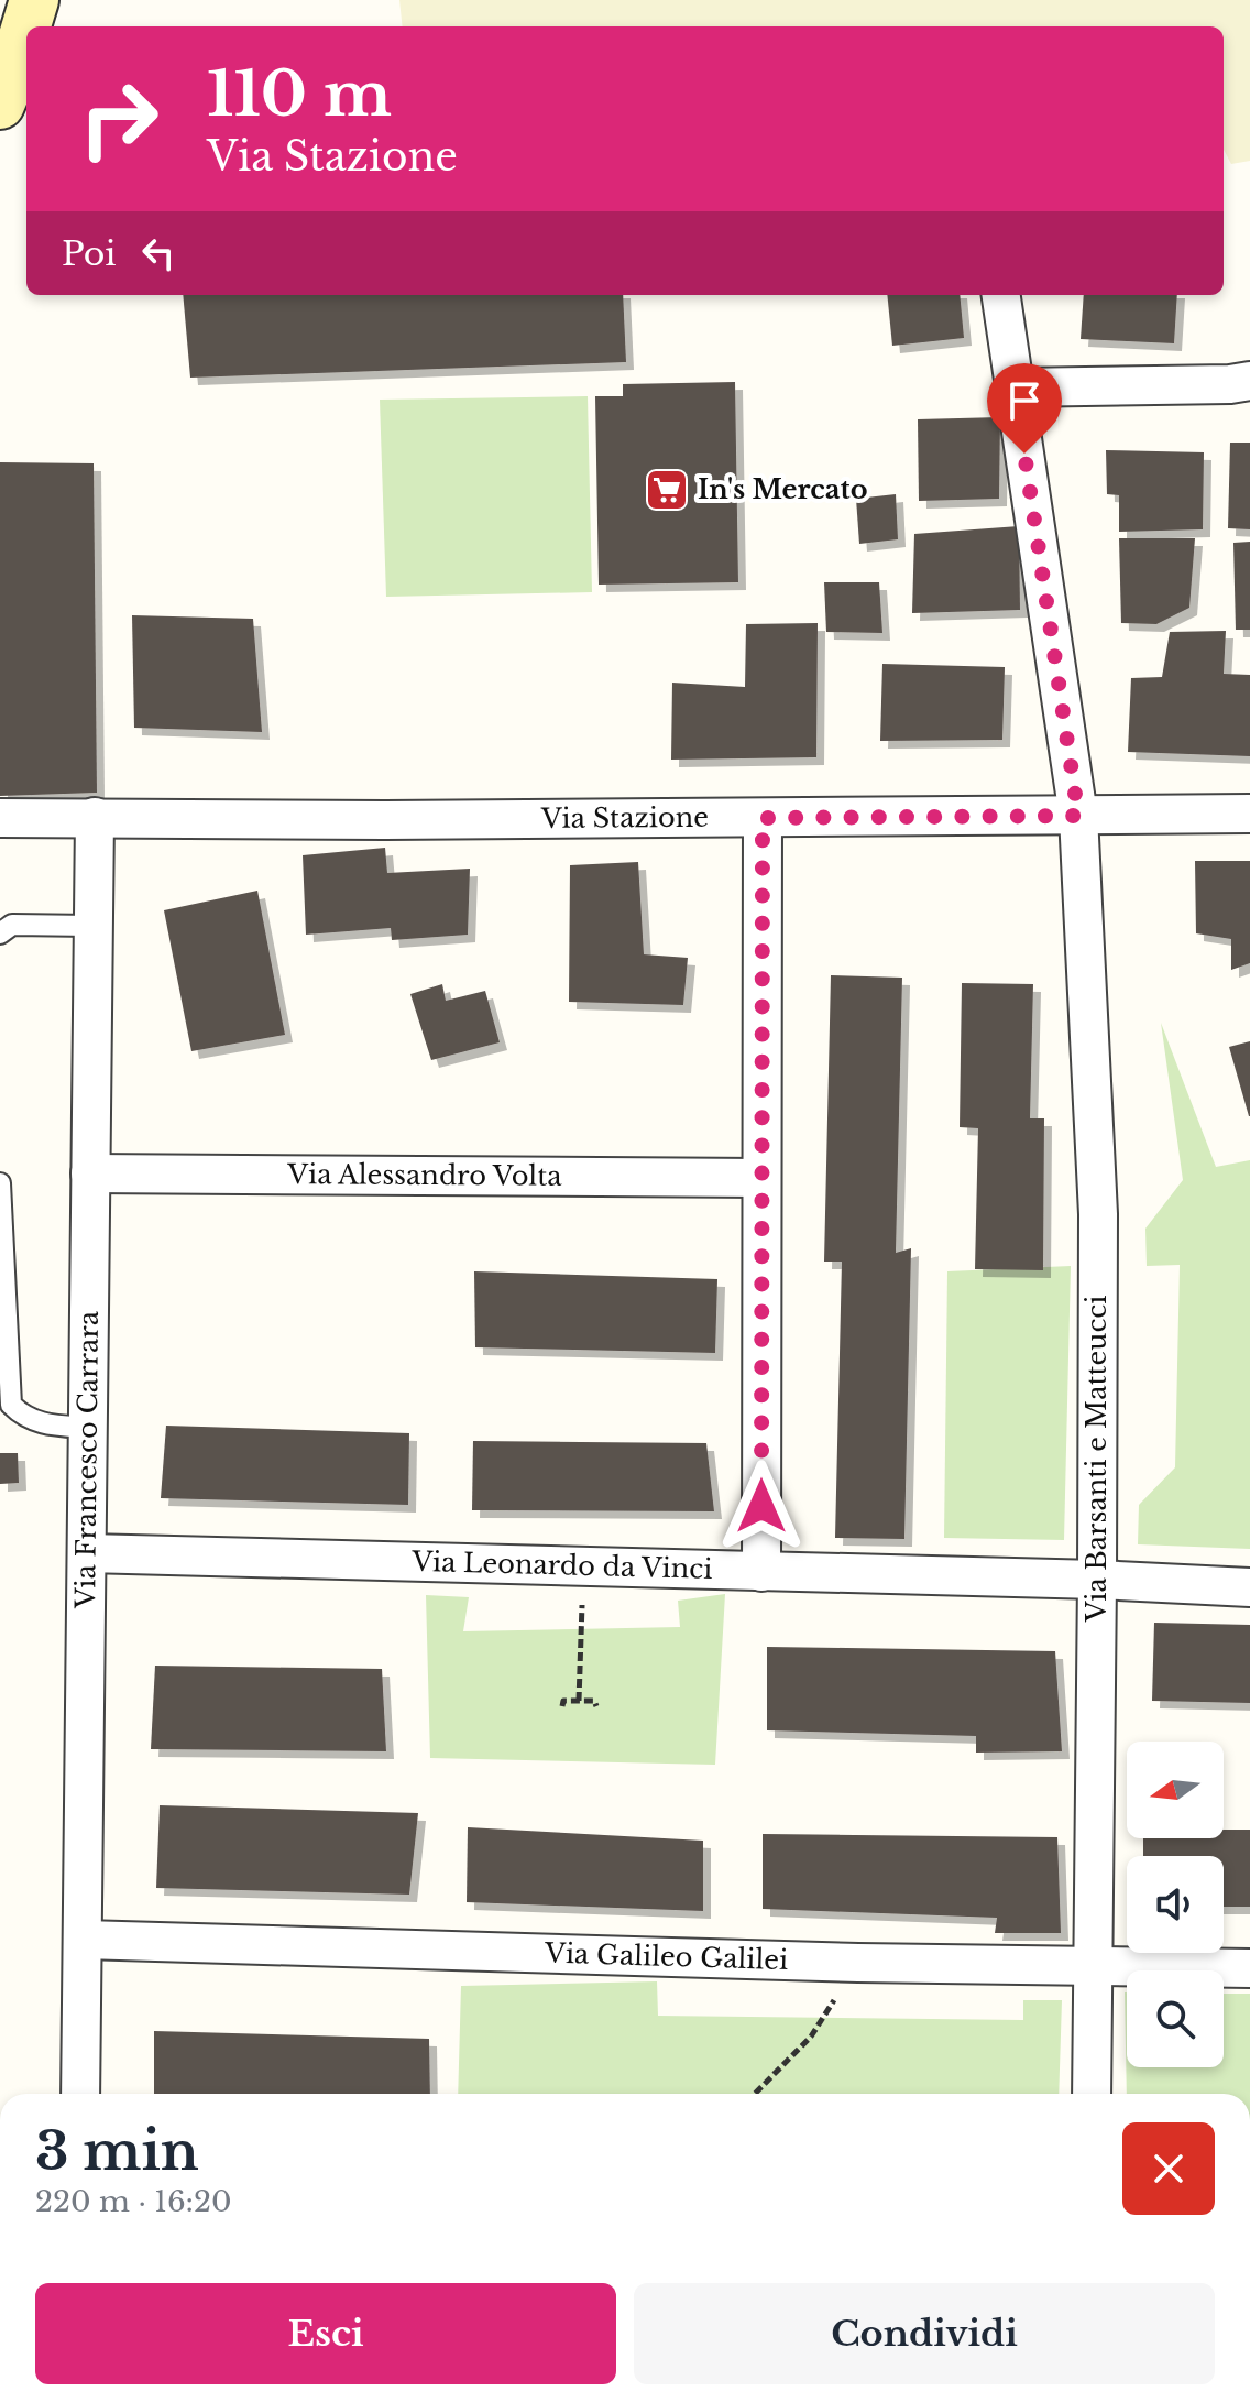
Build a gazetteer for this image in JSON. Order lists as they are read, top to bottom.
{
  "streets": {
    "street": [
      "Via Stazione",
      "Via Alessandro Volta",
      "Via Barsanti e Matteucci",
      "Via Francesco Carrara",
      "Via Leonardo da Vinci",
      "Via Galileo Galilei"
    ]
  },
  "crossings": [
    ["Via Stazione", "Via Barsanti e Matteucci"],
    ["Via Stazione", "Via Francesco Carrara"],
    ["Via Alessandro Volta", "Via Francesco Carrara"],
    ["Via Barsanti e Matteucci", "Via Leonardo da Vinci"],
    ["Via Barsanti e Matteucci", "Via Galileo Galilei"],
    ["Via Francesco Carrara", "Via Leonardo da Vinci"],
    ["Via Francesco Carrara", "Via Galileo Galilei"]
  ],
  "places": {
    "supermarket": ["In's Mercato"]
  },
  "north": "left",
  "page": {
    "turn": ["110 m", "Via Stazione"],
    "then": "Poi",
    "heading": ["3 min", "220 m · 16:20"],
    "buttons": ["Esci", "Condividi"]
  }
}
